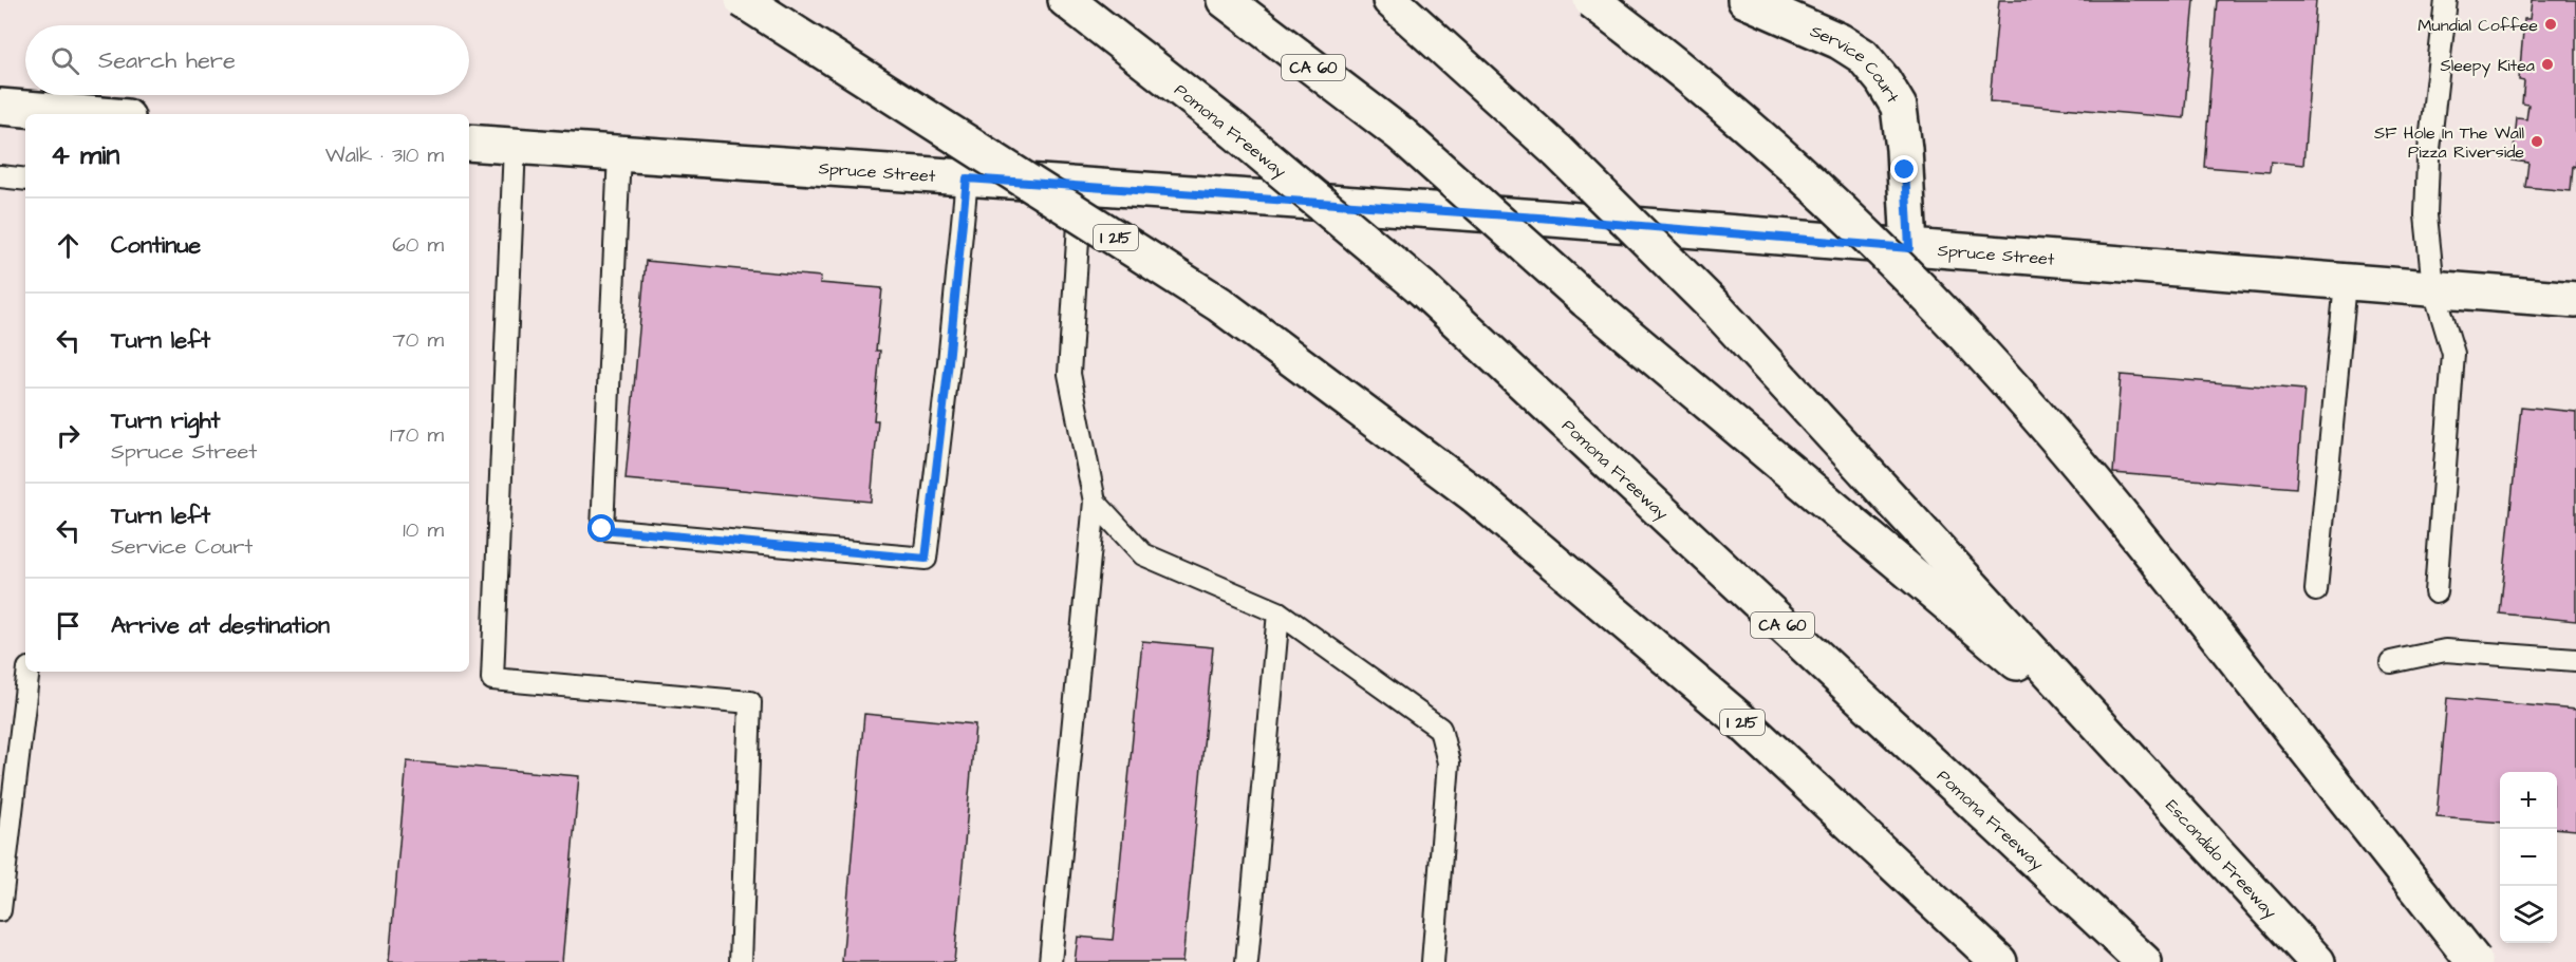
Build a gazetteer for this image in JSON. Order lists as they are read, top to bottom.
{
  "streets": {
    "main road": [
      "Service Court",
      "CA 60",
      "Pomona Freeway",
      "Spruce Street",
      "I 215",
      "Escondido Freeway"
    ]
  },
  "crossings": [
    ["Service Court", "Spruce Street"],
    ["CA 60", "Escondido Freeway"]
  ],
  "places": ["Mundial Coffee", "Sleepy Kitea", "SF Hole In The Wall Pizza Riverside"],
  "page": {
    "search": "Search here",
    "heading": ["4 min", "Walk · 310 m"],
    "list": [
      ["Continue", "60 m"],
      ["Turn left", "70 m"],
      ["Turn right", "Spruce Street", "170 m"],
      ["Turn left", "Service Court", "10 m"],
      "Arrive at destination"
    ],
    "map_buttons": ["+", "−"]
  }
}
